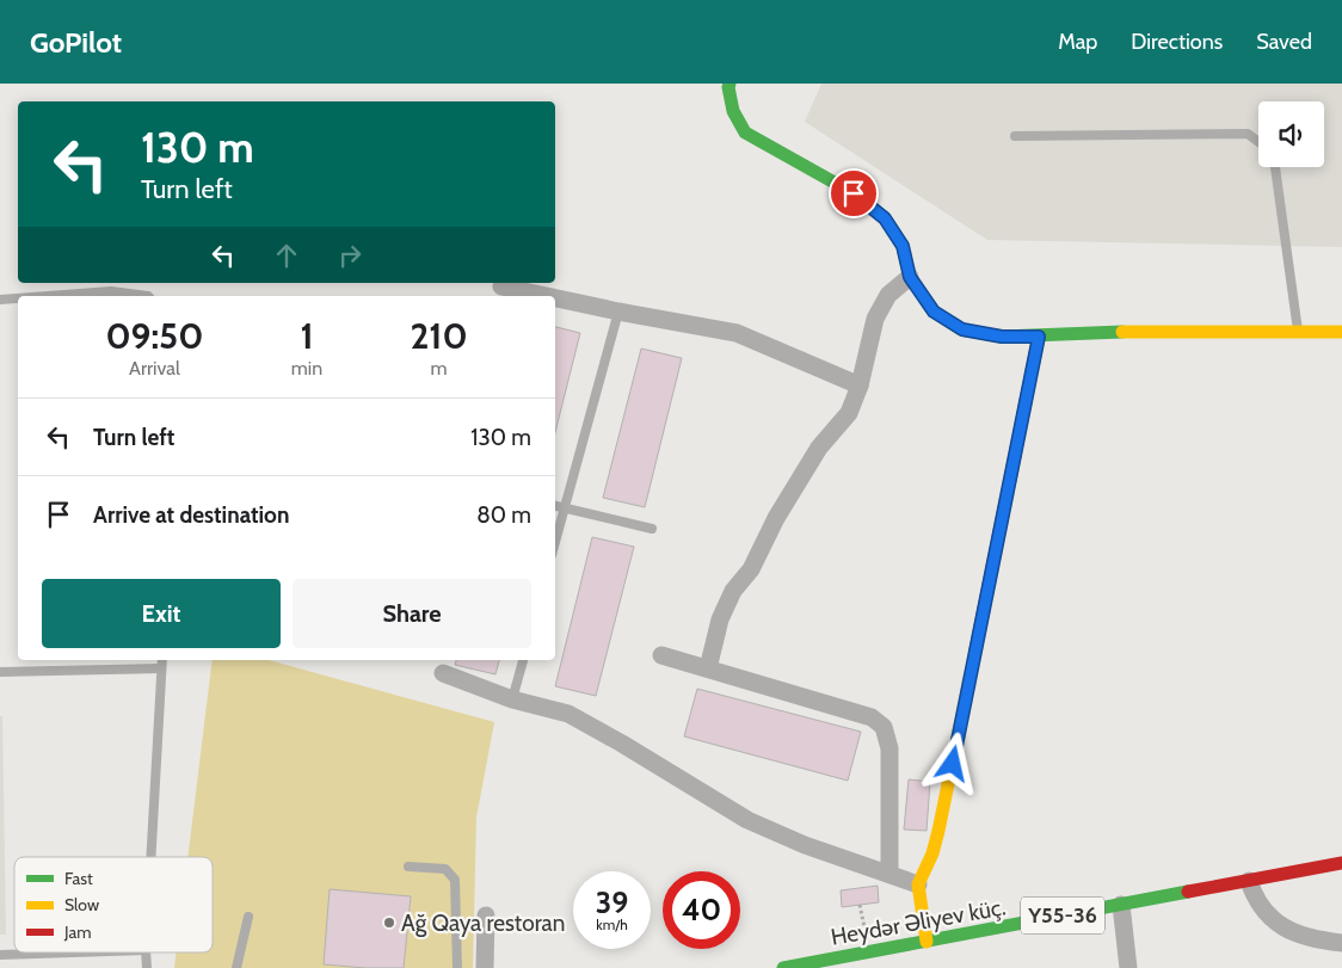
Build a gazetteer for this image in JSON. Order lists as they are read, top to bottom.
{
  "streets": {
    "main road": ["Y55-36", "Heydər Əliyev küç."]
  },
  "places": ["Ağ Qaya restoran"],
  "legend": ["Fast", "Slow", "Jam"],
  "page": {
    "header": "GoPilot",
    "nav": ["Map", "Directions", "Saved"],
    "turn": ["130 m", "Turn left"],
    "eta": [
      "09:50",
      "Arrival",
      "1",
      "min",
      "210",
      "m"
    ],
    "list": [
      {
        "name": "Turn left",
        "value": "130 m"
      },
      {
        "name": "Arrive at destination",
        "value": "80 m"
      }
    ],
    "buttons": ["Exit", "Share"],
    "speed": "39 km/h",
    "limit": "40"
  }
}
